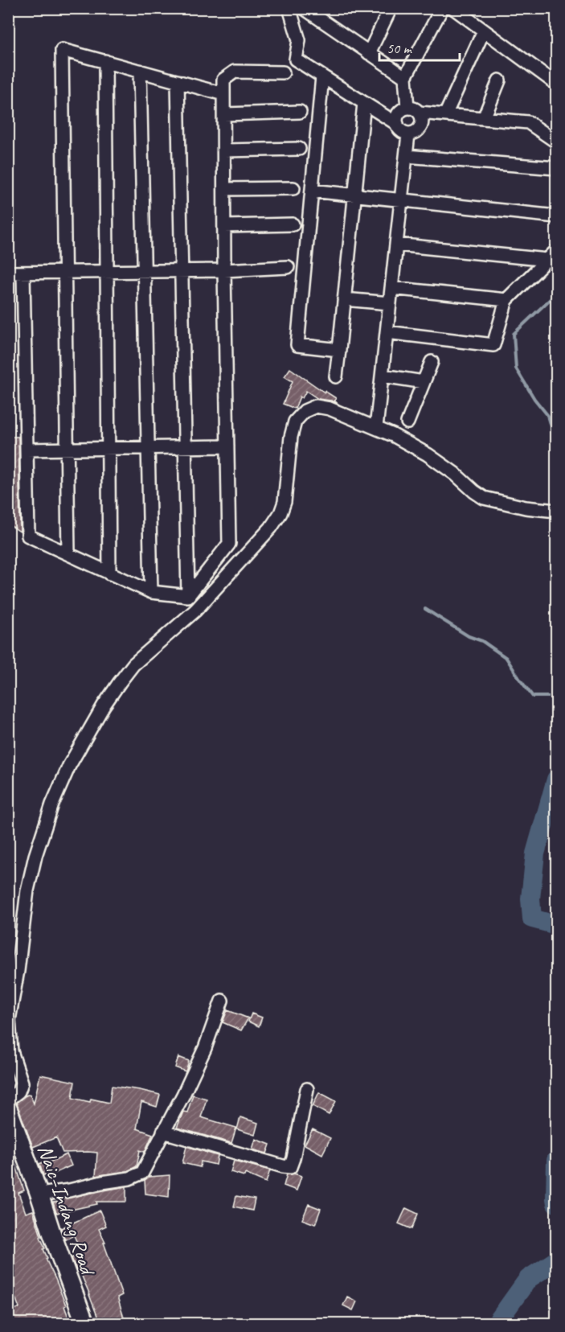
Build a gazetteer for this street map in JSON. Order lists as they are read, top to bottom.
{
  "streets": {
    "main road": ["Naic–Indang Road"]
  },
  "scale_bar": "50 m"
}
